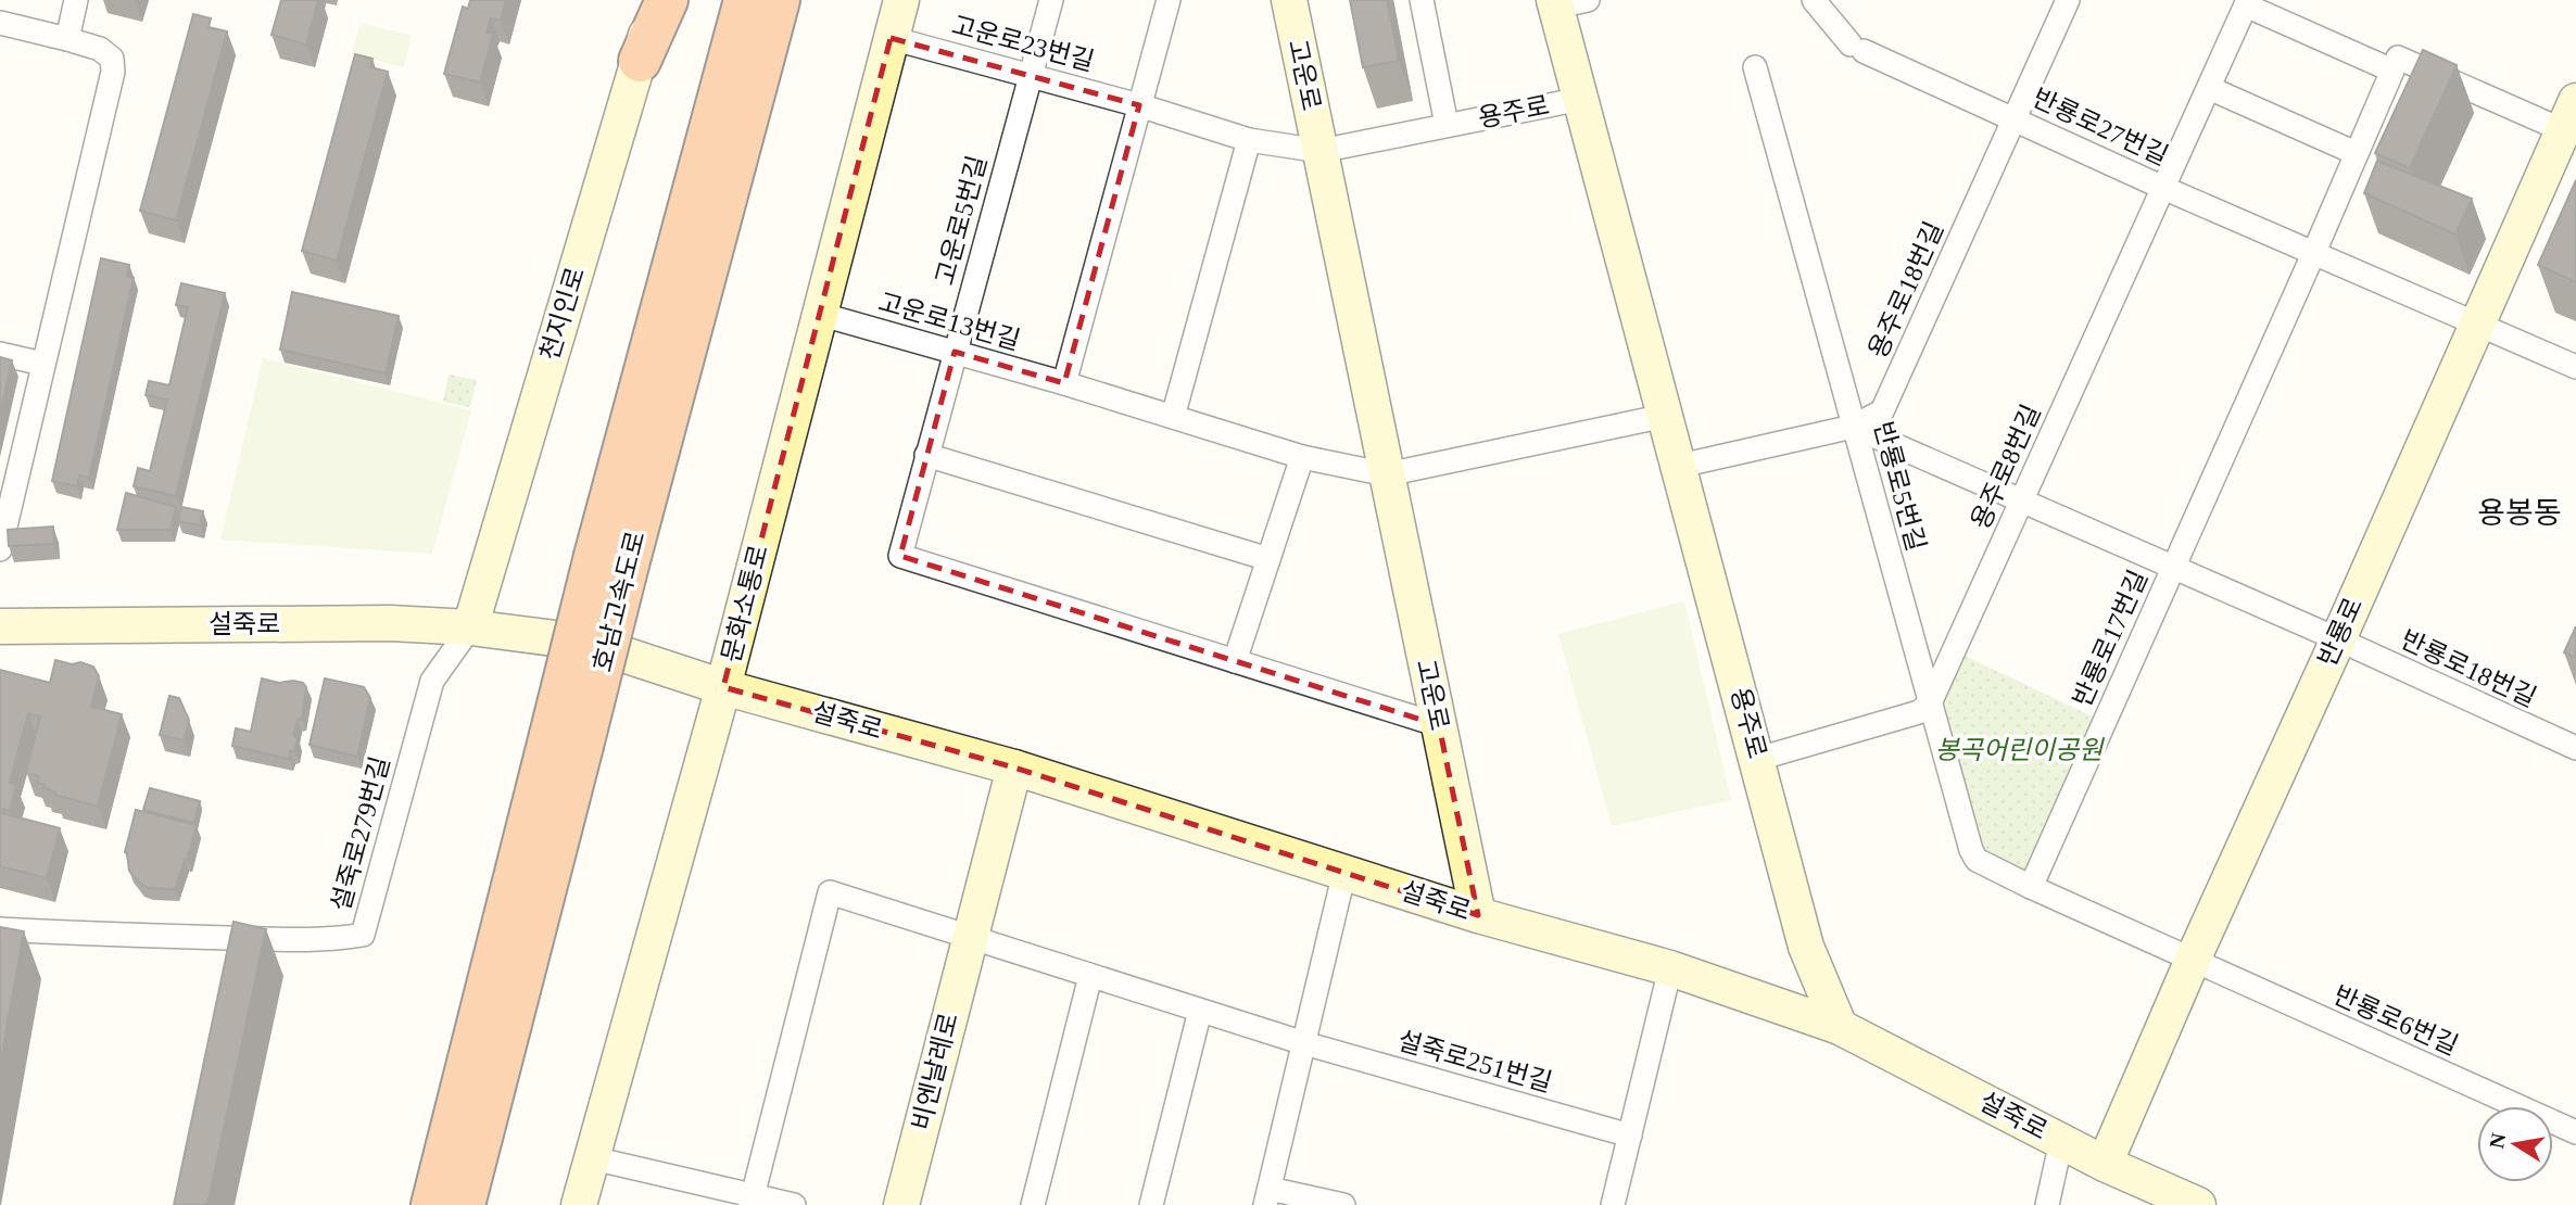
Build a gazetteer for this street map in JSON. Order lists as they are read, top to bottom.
{
  "streets": {
    "highway": ["호남고속도로"],
    "street": [
      "고운로23번길",
      "고운로",
      "용주로",
      "반룡로27번길",
      "고운로5번길",
      "용주로18번길",
      "천지인로",
      "고운로13번길",
      "용주로8번길",
      "반룡로5번길",
      "문화소통로",
      "설죽로",
      "반룡로",
      "반룡로17번길",
      "반룡로18번길",
      "설죽로279번길",
      "반룡로6번길",
      "설죽로251번길",
      "비엔날레로"
    ]
  },
  "crossings": [
    ["고운로23번길", "고운로"],
    ["고운로23번길", "고운로5번길"],
    ["고운로23번길", "문화소통로"],
    ["고운로", "고운로5번길"],
    ["고운로", "고운로13번길"],
    ["고운로", "설죽로"],
    ["용주로", "용주로18번길"],
    ["용주로", "설죽로"],
    ["반룡로27번길", "용주로18번길"],
    ["반룡로27번길", "용주로8번길"],
    ["반룡로27번길", "반룡로"],
    ["반룡로27번길", "반룡로17번길"],
    ["고운로5번길", "고운로13번길"],
    ["용주로18번길", "반룡로5번길"],
    ["용주로18번길", "반룡로17번길"],
    ["천지인로", "설죽로"],
    ["천지인로", "설죽로279번길"],
    ["고운로13번길", "문화소통로"],
    ["용주로8번길", "반룡로5번길"],
    ["용주로8번길", "반룡로"],
    ["용주로8번길", "반룡로17번길"],
    ["반룡로5번길", "반룡로"],
    ["반룡로5번길", "반룡로17번길"],
    ["반룡로5번길", "반룡로6번길"],
    ["문화소통로", "설죽로"],
    ["설죽로", "반룡로"],
    ["설죽로", "설죽로279번길"],
    ["설죽로", "비엔날레로"],
    ["반룡로", "반룡로17번길"],
    ["반룡로", "반룡로18번길"],
    ["반룡로", "반룡로6번길"],
    ["반룡로17번길", "반룡로18번길"]
  ],
  "districts": ["용봉동"],
  "parks": ["봉곡어린이공원"],
  "north": "left"
}
